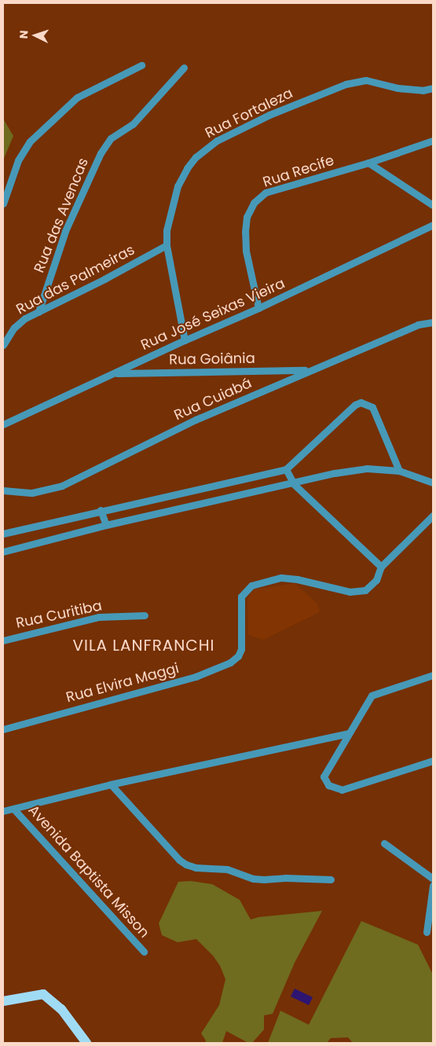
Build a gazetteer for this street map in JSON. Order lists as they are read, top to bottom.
{
  "streets": {
    "street": [
      "Rua Fortaleza",
      "Rua Recife",
      "Rua das Avencas",
      "Rua das Palmeiras",
      "Rua José Seixas Vieira",
      "Rua Goiânia",
      "Rua Cuiabá",
      "Rua Curitiba",
      "Rua Elvira Maggi",
      "Avenida Baptista Misson"
    ]
  },
  "crossings": [
    ["Rua Fortaleza", "Rua das Palmeiras"],
    ["Rua Fortaleza", "Rua José Seixas Vieira"],
    ["Rua Recife", "Rua José Seixas Vieira"],
    ["Rua das Avencas", "Rua das Palmeiras"],
    ["Rua José Seixas Vieira", "Rua Goiânia"],
    ["Rua Goiânia", "Rua Cuiabá"]
  ],
  "districts": ["VILA LANFRANCHI"],
  "north": "left"
}
